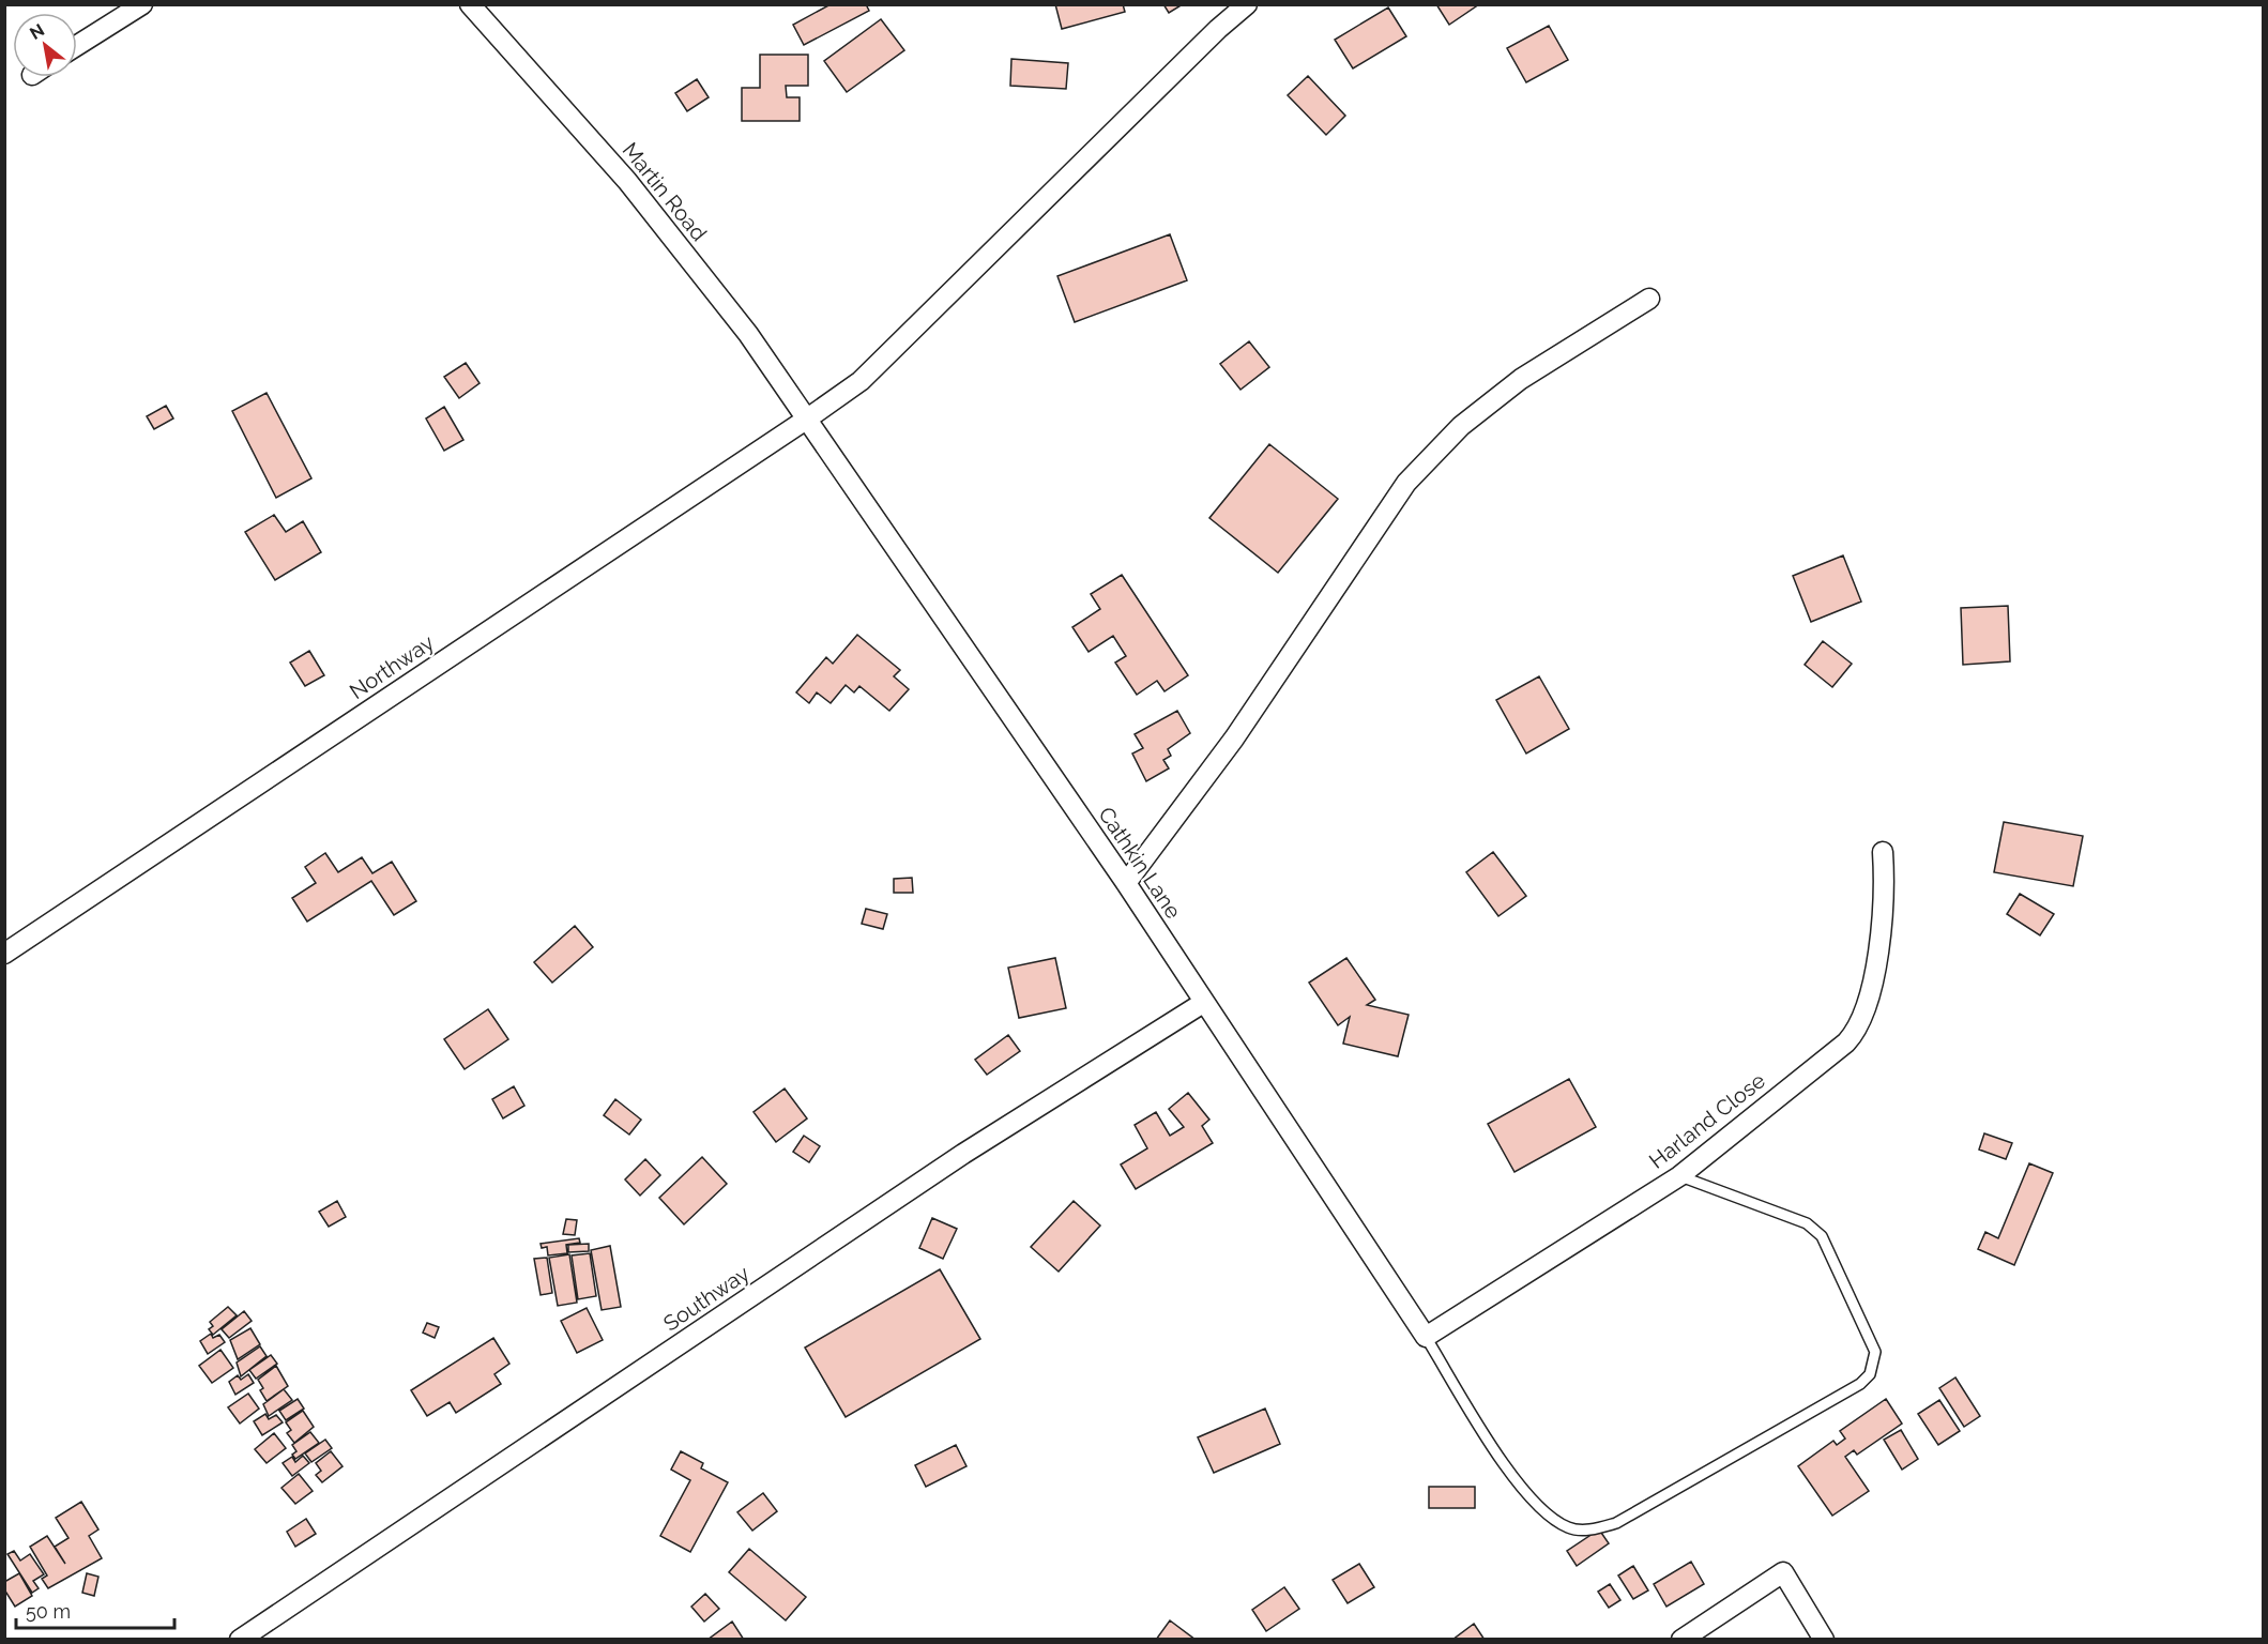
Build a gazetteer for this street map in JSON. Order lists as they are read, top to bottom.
{
  "streets": {
    "street": [
      "Martin Road",
      "Northway",
      "Cathkin Lane",
      "Harland Close",
      "Southway"
    ]
  },
  "crossings": [
    ["Martin Road", "Northway"],
    ["Martin Road", "Cathkin Lane"],
    ["Northway", "Cathkin Lane"],
    ["Cathkin Lane", "Harland Close"],
    ["Cathkin Lane", "Southway"]
  ],
  "scale_bar": "50 m",
  "north": "top left"
}
